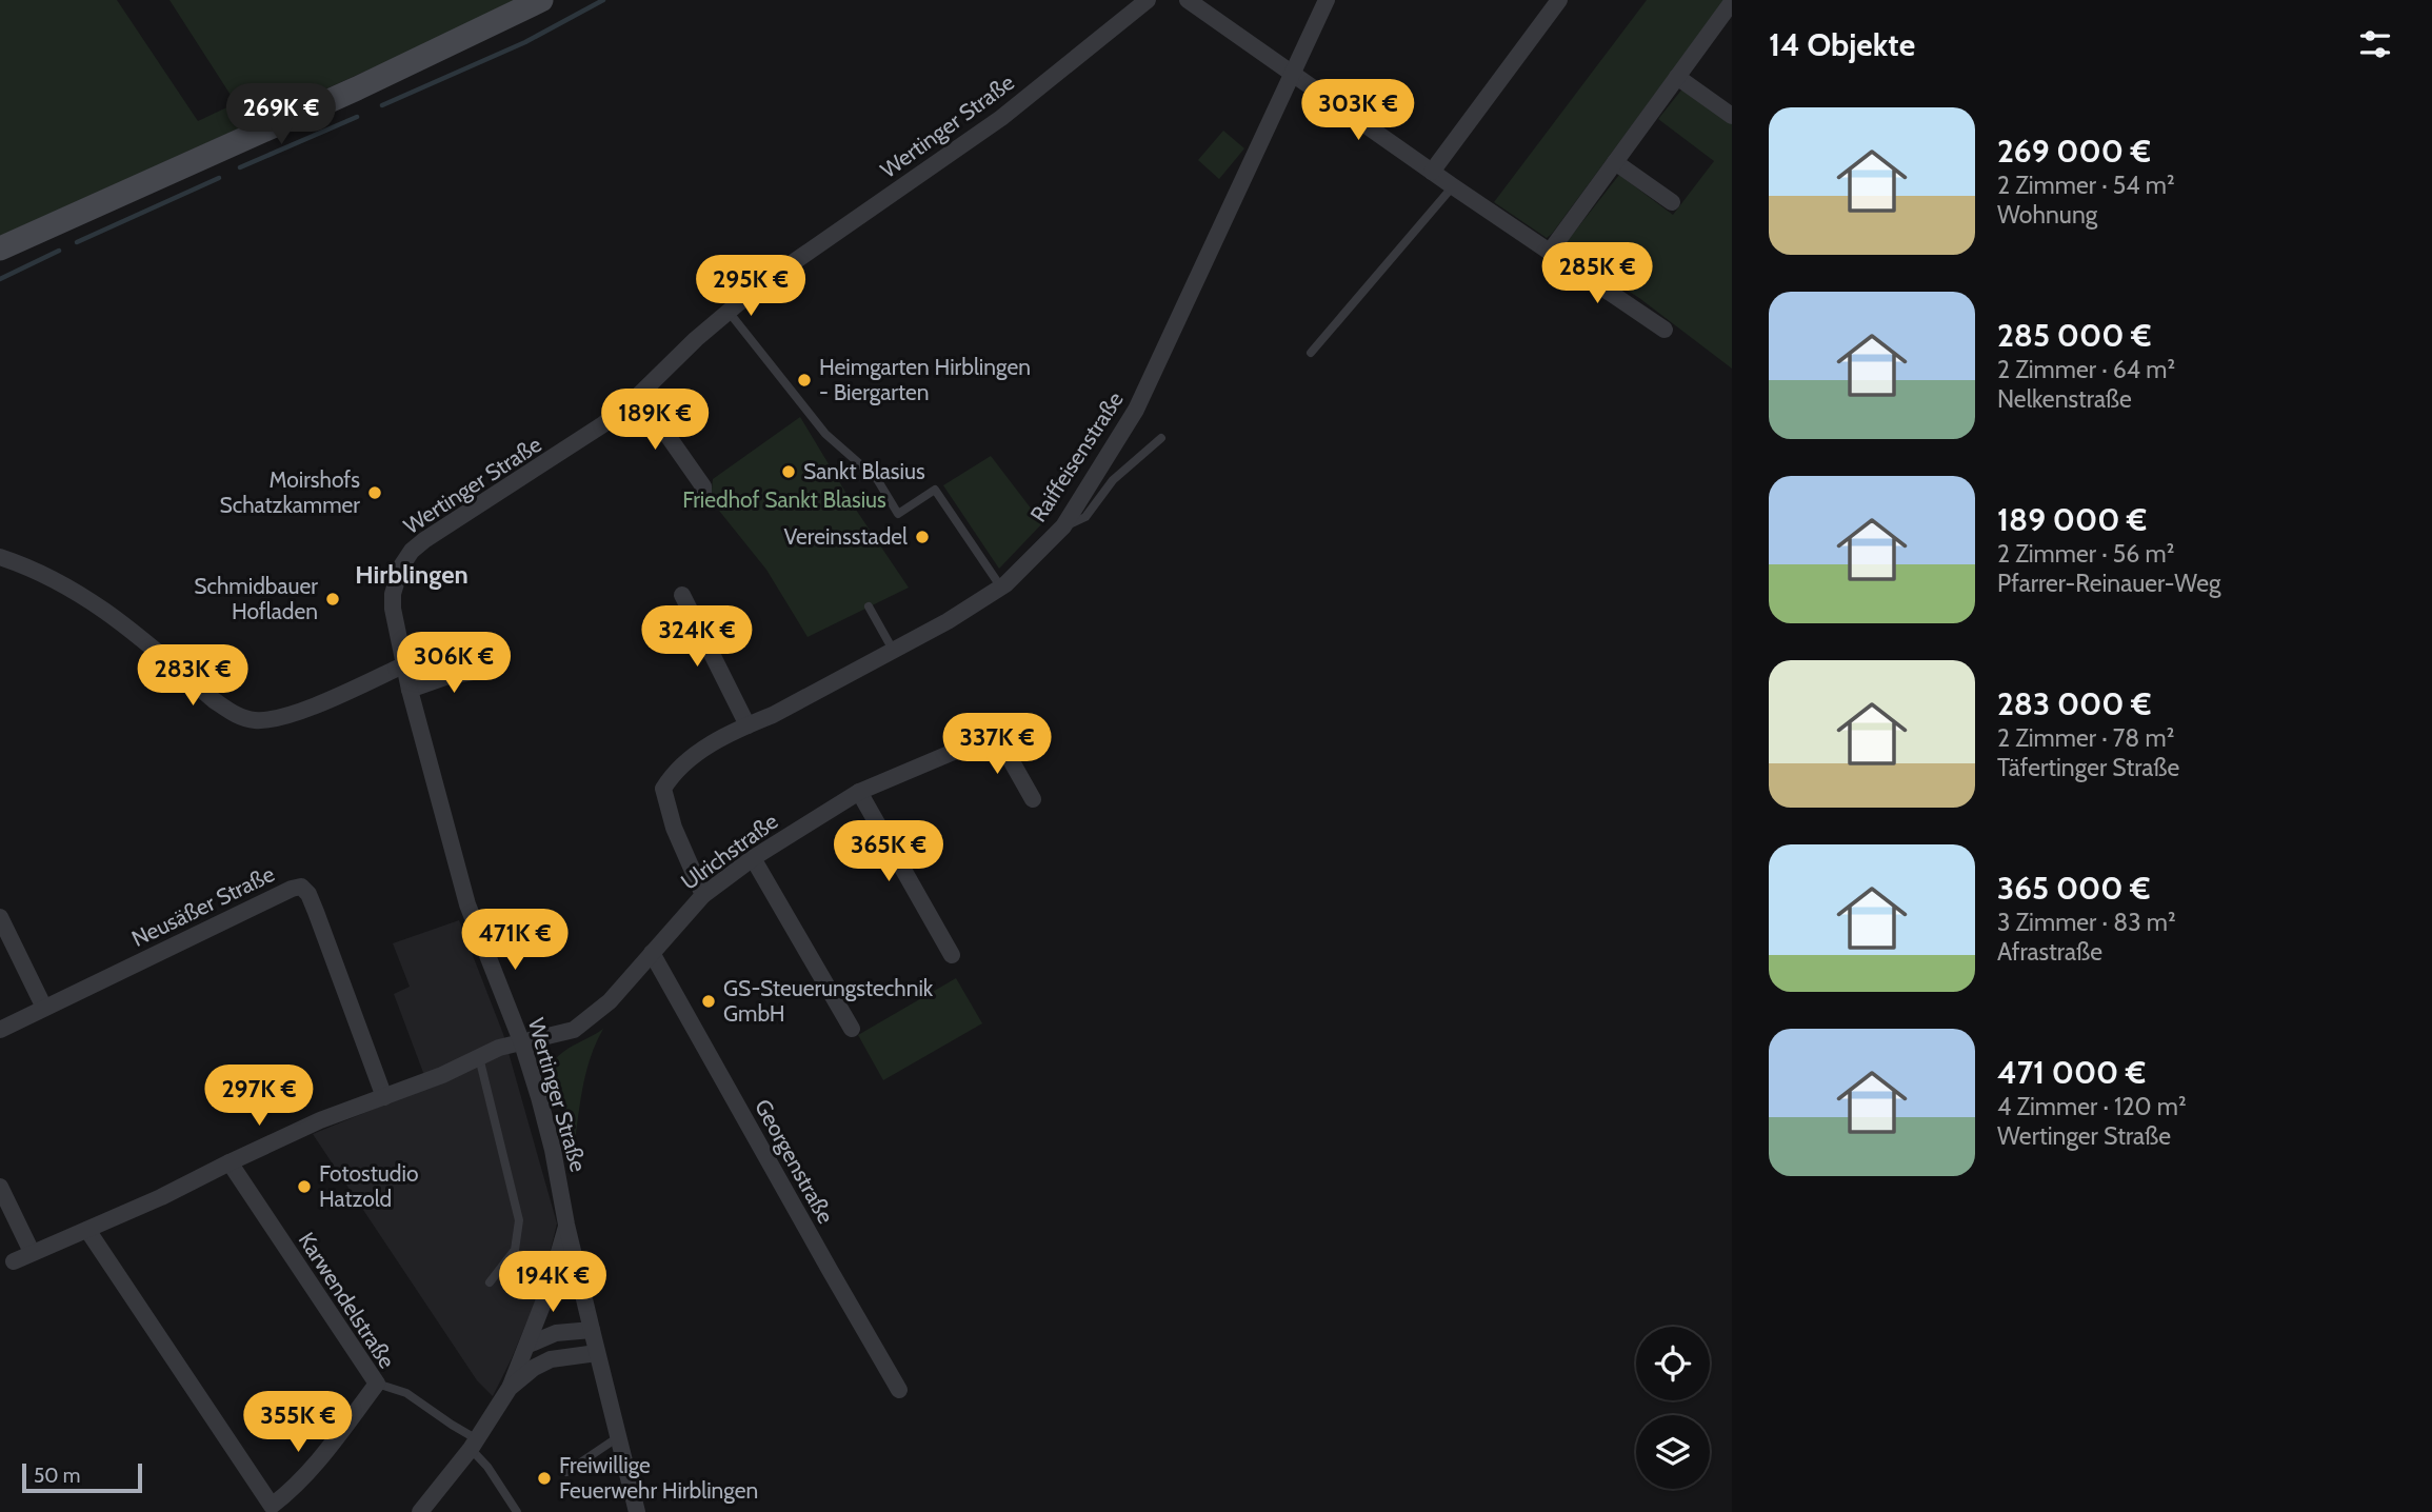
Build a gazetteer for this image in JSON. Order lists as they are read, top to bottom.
{
  "streets": {
    "street": [
      "Wertinger Straße",
      "Raiffeisenstraße",
      "Ulrichstraße",
      "Neusäßer Straße",
      "Georgenstraße",
      "Karwendelstraße"
    ]
  },
  "crossings": [
    ["Wertinger Straße", "Ulrichstraße"],
    ["Raiffeisenstraße", "Ulrichstraße"],
    ["Ulrichstraße", "Neusäßer Straße"],
    ["Ulrichstraße", "Georgenstraße"],
    ["Ulrichstraße", "Karwendelstraße"]
  ],
  "districts": ["Hirblingen"],
  "parks": ["Friedhof Sankt Blasius"],
  "places": [
    "Heimgarten Hirblingen - Biergarten",
    "Sankt Blasius",
    "Moirshofs Schatzkammer",
    "Vereinsstadel",
    "Schmidbauer Hofladen",
    "GS-Steuerungstechnik GmbH",
    "Fotostudio Hatzold",
    "Freiwillige Feuerwehr Hirblingen"
  ],
  "scale_bar": "50 m",
  "page": {
    "heading": "14 Objekte",
    "price": [
      "303K €",
      "269K €",
      "285K €",
      "295K €",
      "189K €",
      "324K €",
      "306K €",
      "283K €",
      "337K €",
      "365K €",
      "471K €",
      "297K €",
      "194K €",
      "355K €"
    ],
    "list": [
      {
        "name": "269 000 €",
        "note": "2 Zimmer · 54 m² · Wohnung"
      },
      {
        "name": "285 000 €",
        "note": "2 Zimmer · 64 m² · Nelkenstraße"
      },
      {
        "name": "189 000 €",
        "note": "2 Zimmer · 56 m² · Pfarrer-Reinauer-Weg"
      },
      {
        "name": "283 000 €",
        "note": "2 Zimmer · 78 m² · Täfertinger Straße"
      },
      {
        "name": "365 000 €",
        "note": "3 Zimmer · 83 m² · Afrastraße"
      },
      {
        "name": "471 000 €",
        "note": "4 Zimmer · 120 m² · Wertinger Straße"
      }
    ],
    "scale": "50 m"
  }
}
